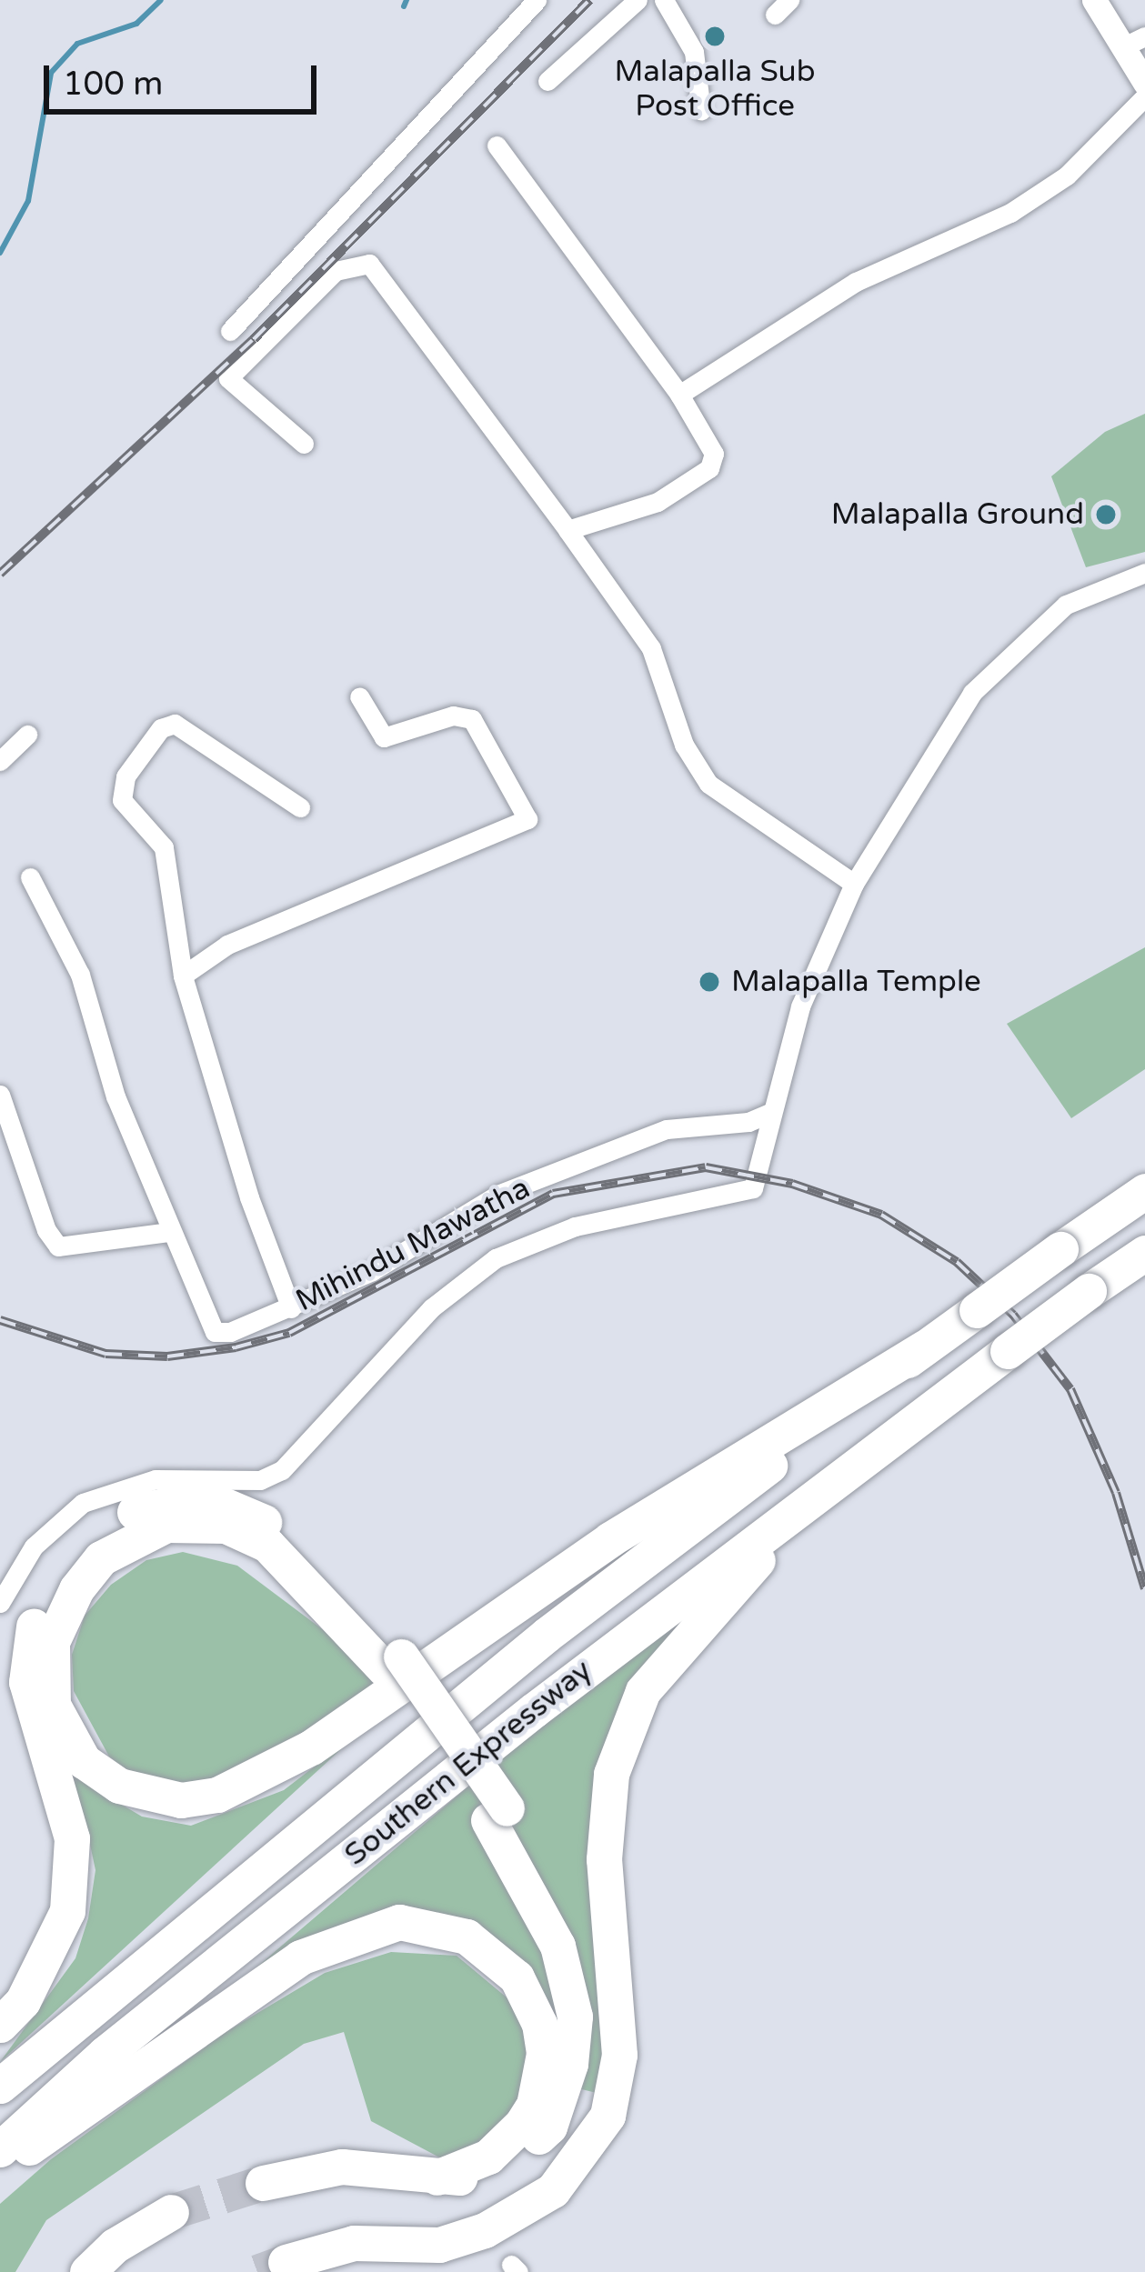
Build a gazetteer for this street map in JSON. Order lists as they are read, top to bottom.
{
  "streets": {
    "highway": ["Southern Expressway"],
    "street": ["Mihindu Mawatha"]
  },
  "places": ["Malapalla Sub Post Office", "Malapalla Ground", "Malapalla Temple"],
  "scale_bar": "100 m"
}
